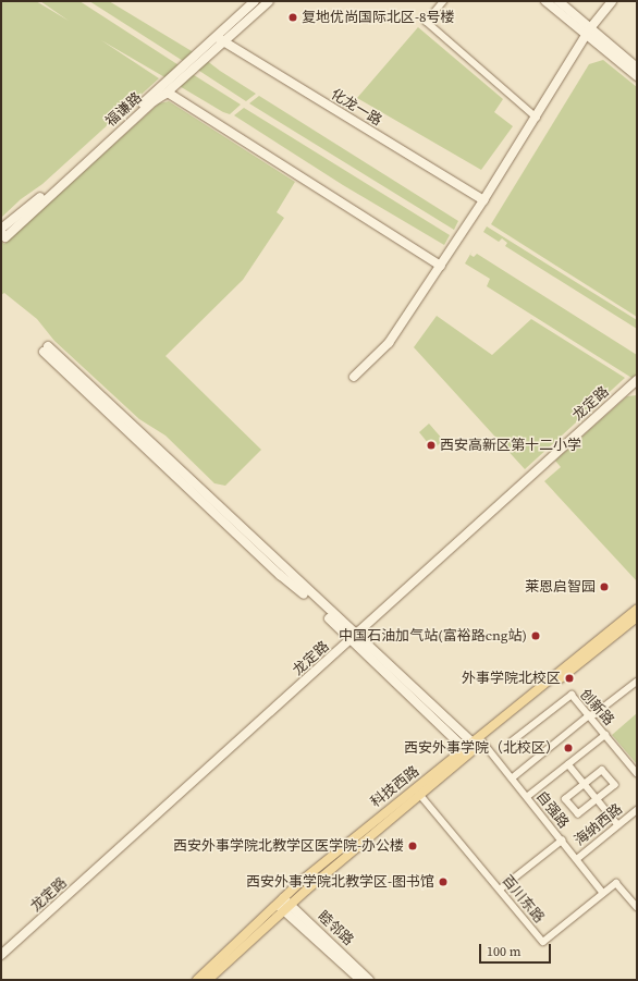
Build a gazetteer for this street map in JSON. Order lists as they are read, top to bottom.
{
  "streets": {
    "main road": ["科技西路"],
    "street": [
      "化龙一路",
      "福谦路",
      "龙定路",
      "创新路",
      "自强路",
      "海纳西路",
      "百川东路",
      "睦邻路"
    ]
  },
  "crossings": [
    ["化龙一路", "福谦路"],
    ["科技西路", "自强路"],
    ["科技西路", "百川东路"],
    ["科技西路", "睦邻路"],
    ["自强路", "海纳西路"],
    ["自强路", "百川东路"]
  ],
  "places": [
    "复地优尚国际北区-8号楼",
    "西安高新区第十二小学",
    "莱恩启智园",
    "中国石油加气站(富裕路cng站)",
    "外事学院北校区",
    "西安外事学院（北校区）",
    "西安外事学院北教学区医学院-办公楼",
    "西安外事学院北教学区-图书馆"
  ],
  "scale_bar": "100 m"
}
